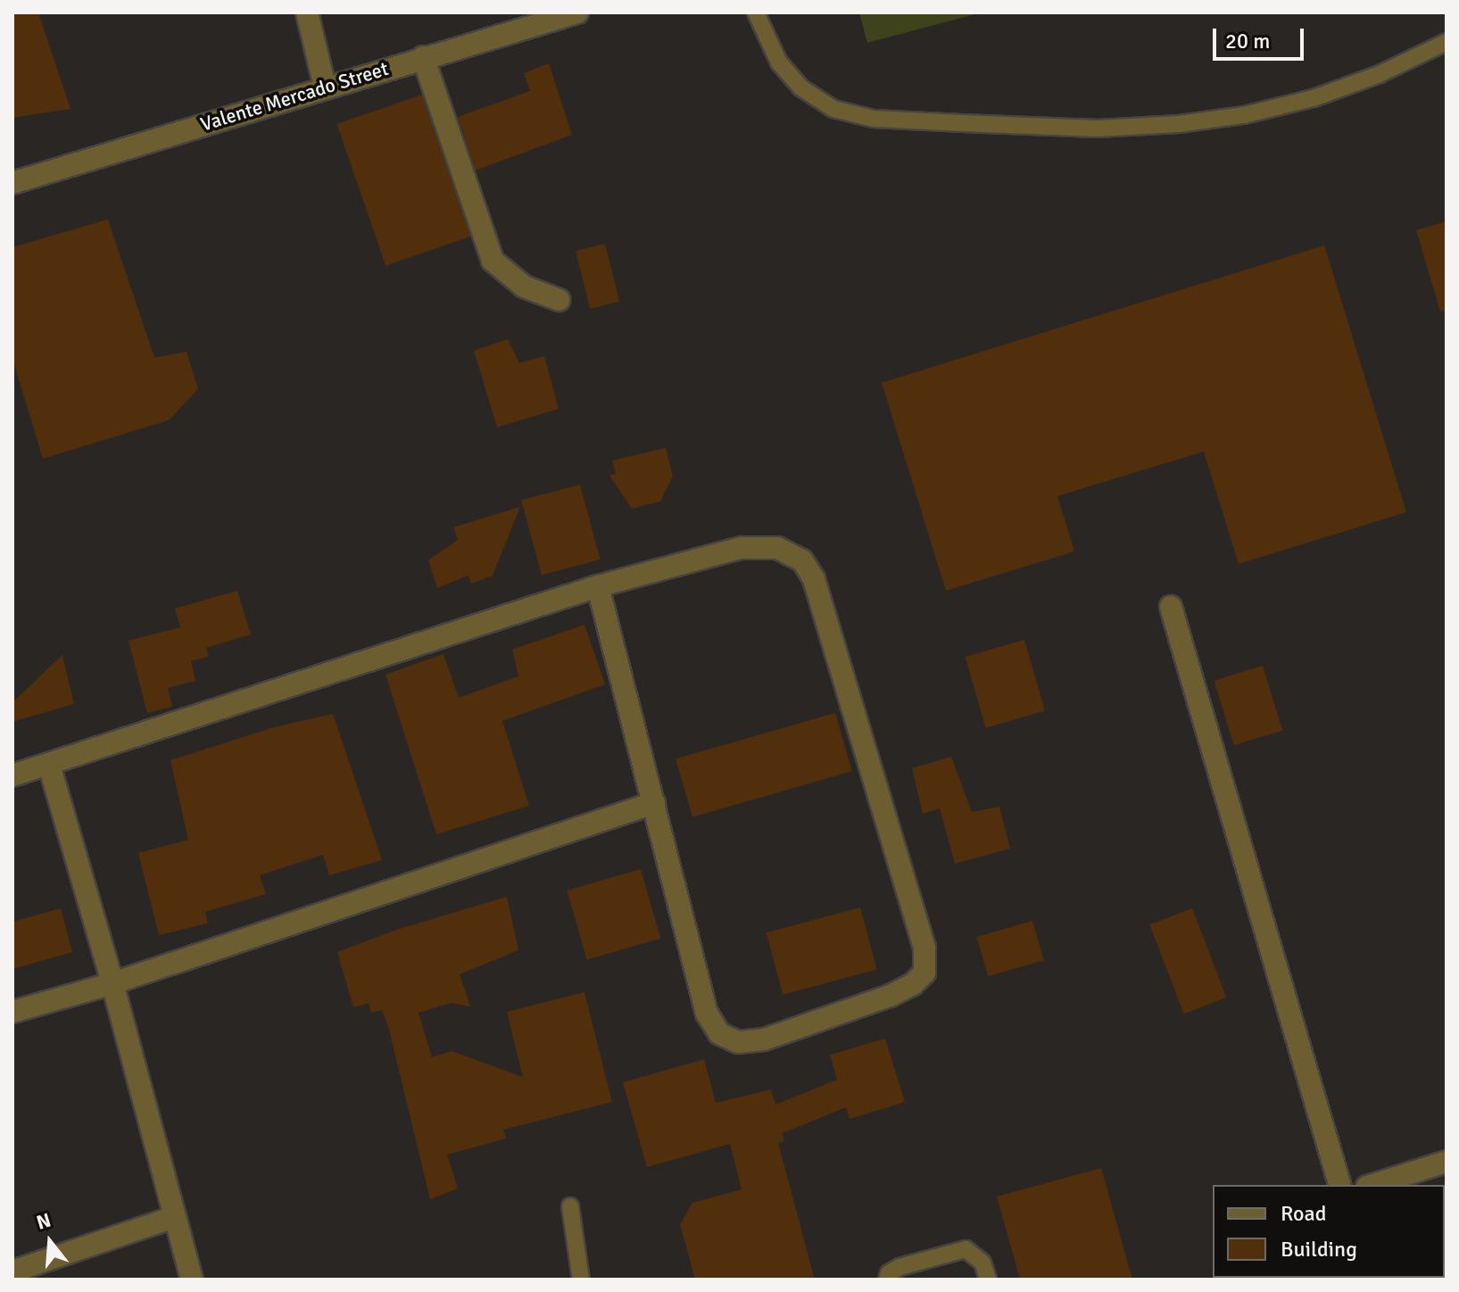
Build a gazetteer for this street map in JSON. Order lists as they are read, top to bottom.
{
  "streets": {
    "street": ["Valente Mercado Street"]
  },
  "legend": ["Road", "Building"],
  "scale_bar": "20 m",
  "north": "top"
}
